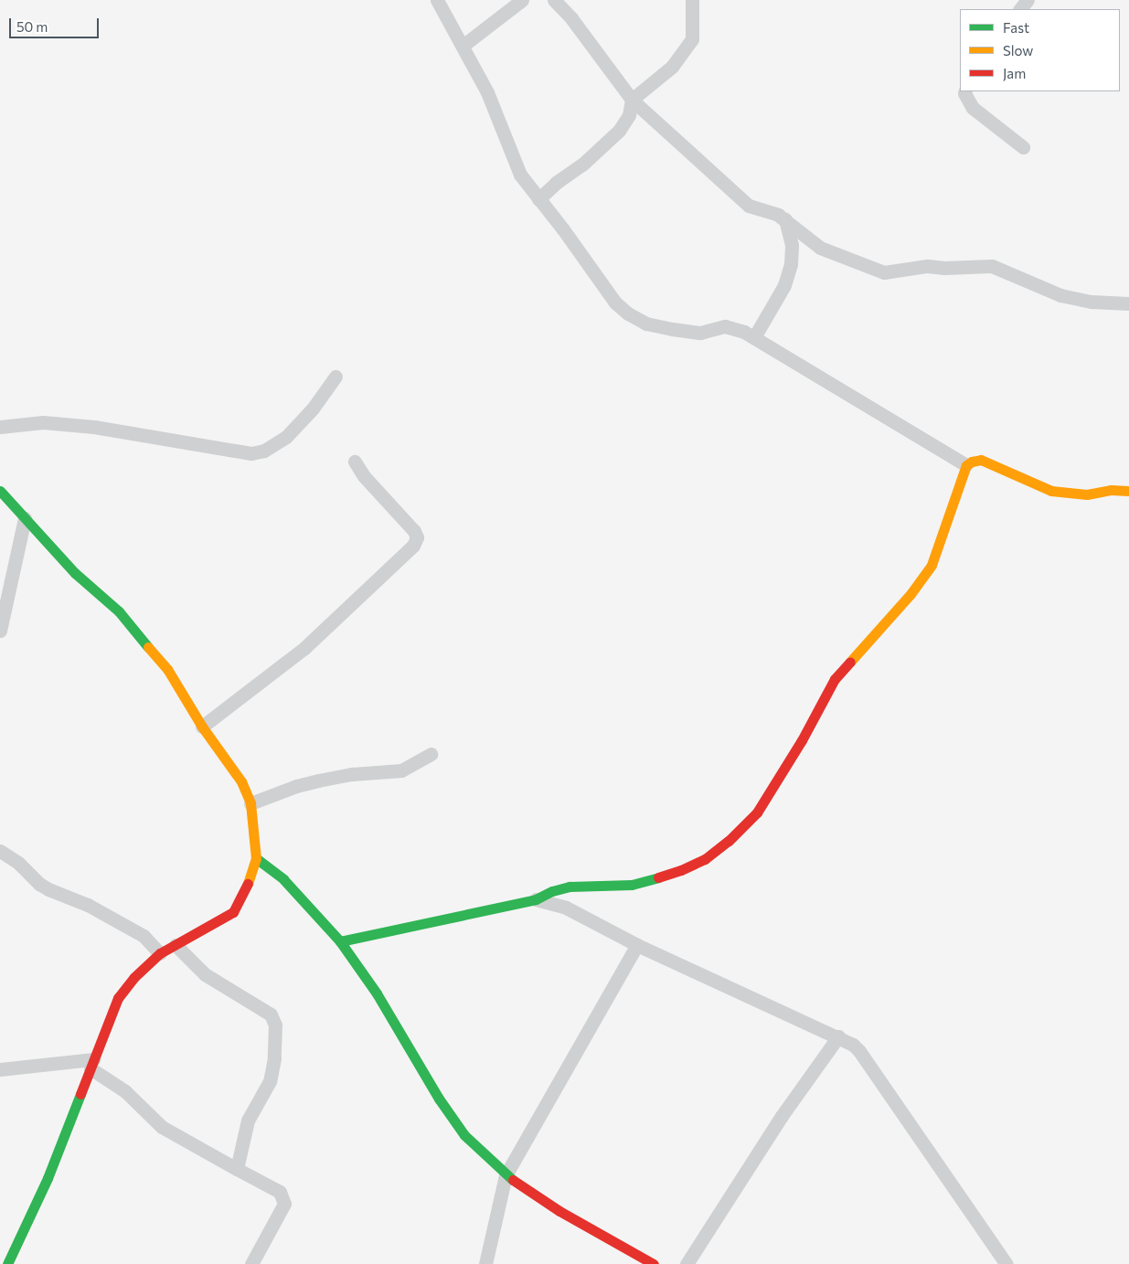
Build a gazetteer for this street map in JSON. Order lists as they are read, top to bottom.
{
  "legend": ["Fast", "Slow", "Jam"],
  "scale_bar": "50 m"
}
